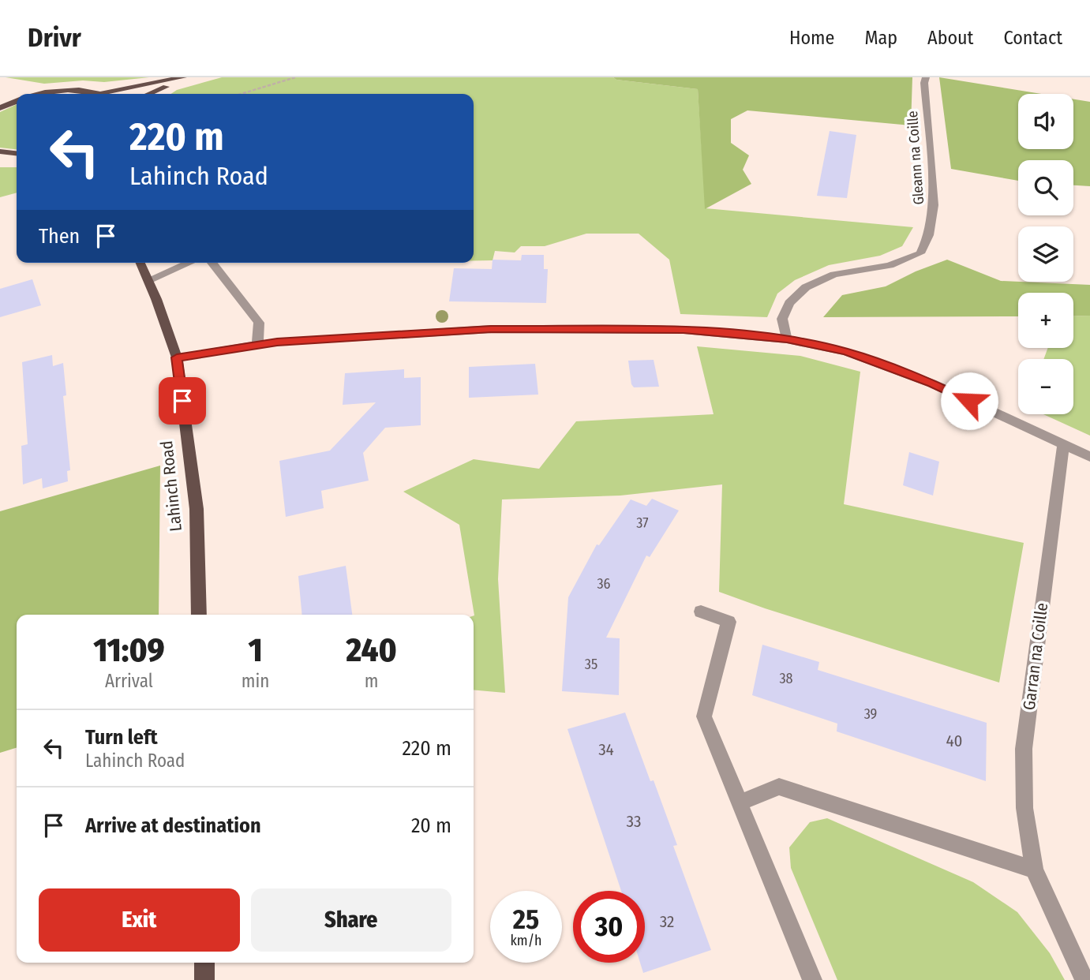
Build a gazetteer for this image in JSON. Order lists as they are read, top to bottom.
{
  "streets": {
    "main road": ["Lahinch Road"],
    "street": ["Gleann na Coille", "Garran na Coille"]
  },
  "house_numbers": [
    "37",
    "36",
    "35",
    "38",
    "39",
    "40",
    "34",
    "33",
    "32"
  ],
  "page": {
    "header": "Drivr",
    "nav": [
      "Home",
      "Map",
      "About",
      "Contact"
    ],
    "map_buttons": ["+", "−"],
    "turn": ["220 m", "Lahinch Road"],
    "then": "Then",
    "eta": [
      "11:09",
      "Arrival",
      "1",
      "min",
      "240",
      "m"
    ],
    "list": [
      {
        "name": "Turn left",
        "note": "Lahinch Road",
        "value": "220 m"
      },
      {
        "name": "Arrive at destination",
        "value": "20 m"
      }
    ],
    "buttons": ["Exit", "Share"],
    "speed": "25 km/h",
    "limit": "30"
  }
}
